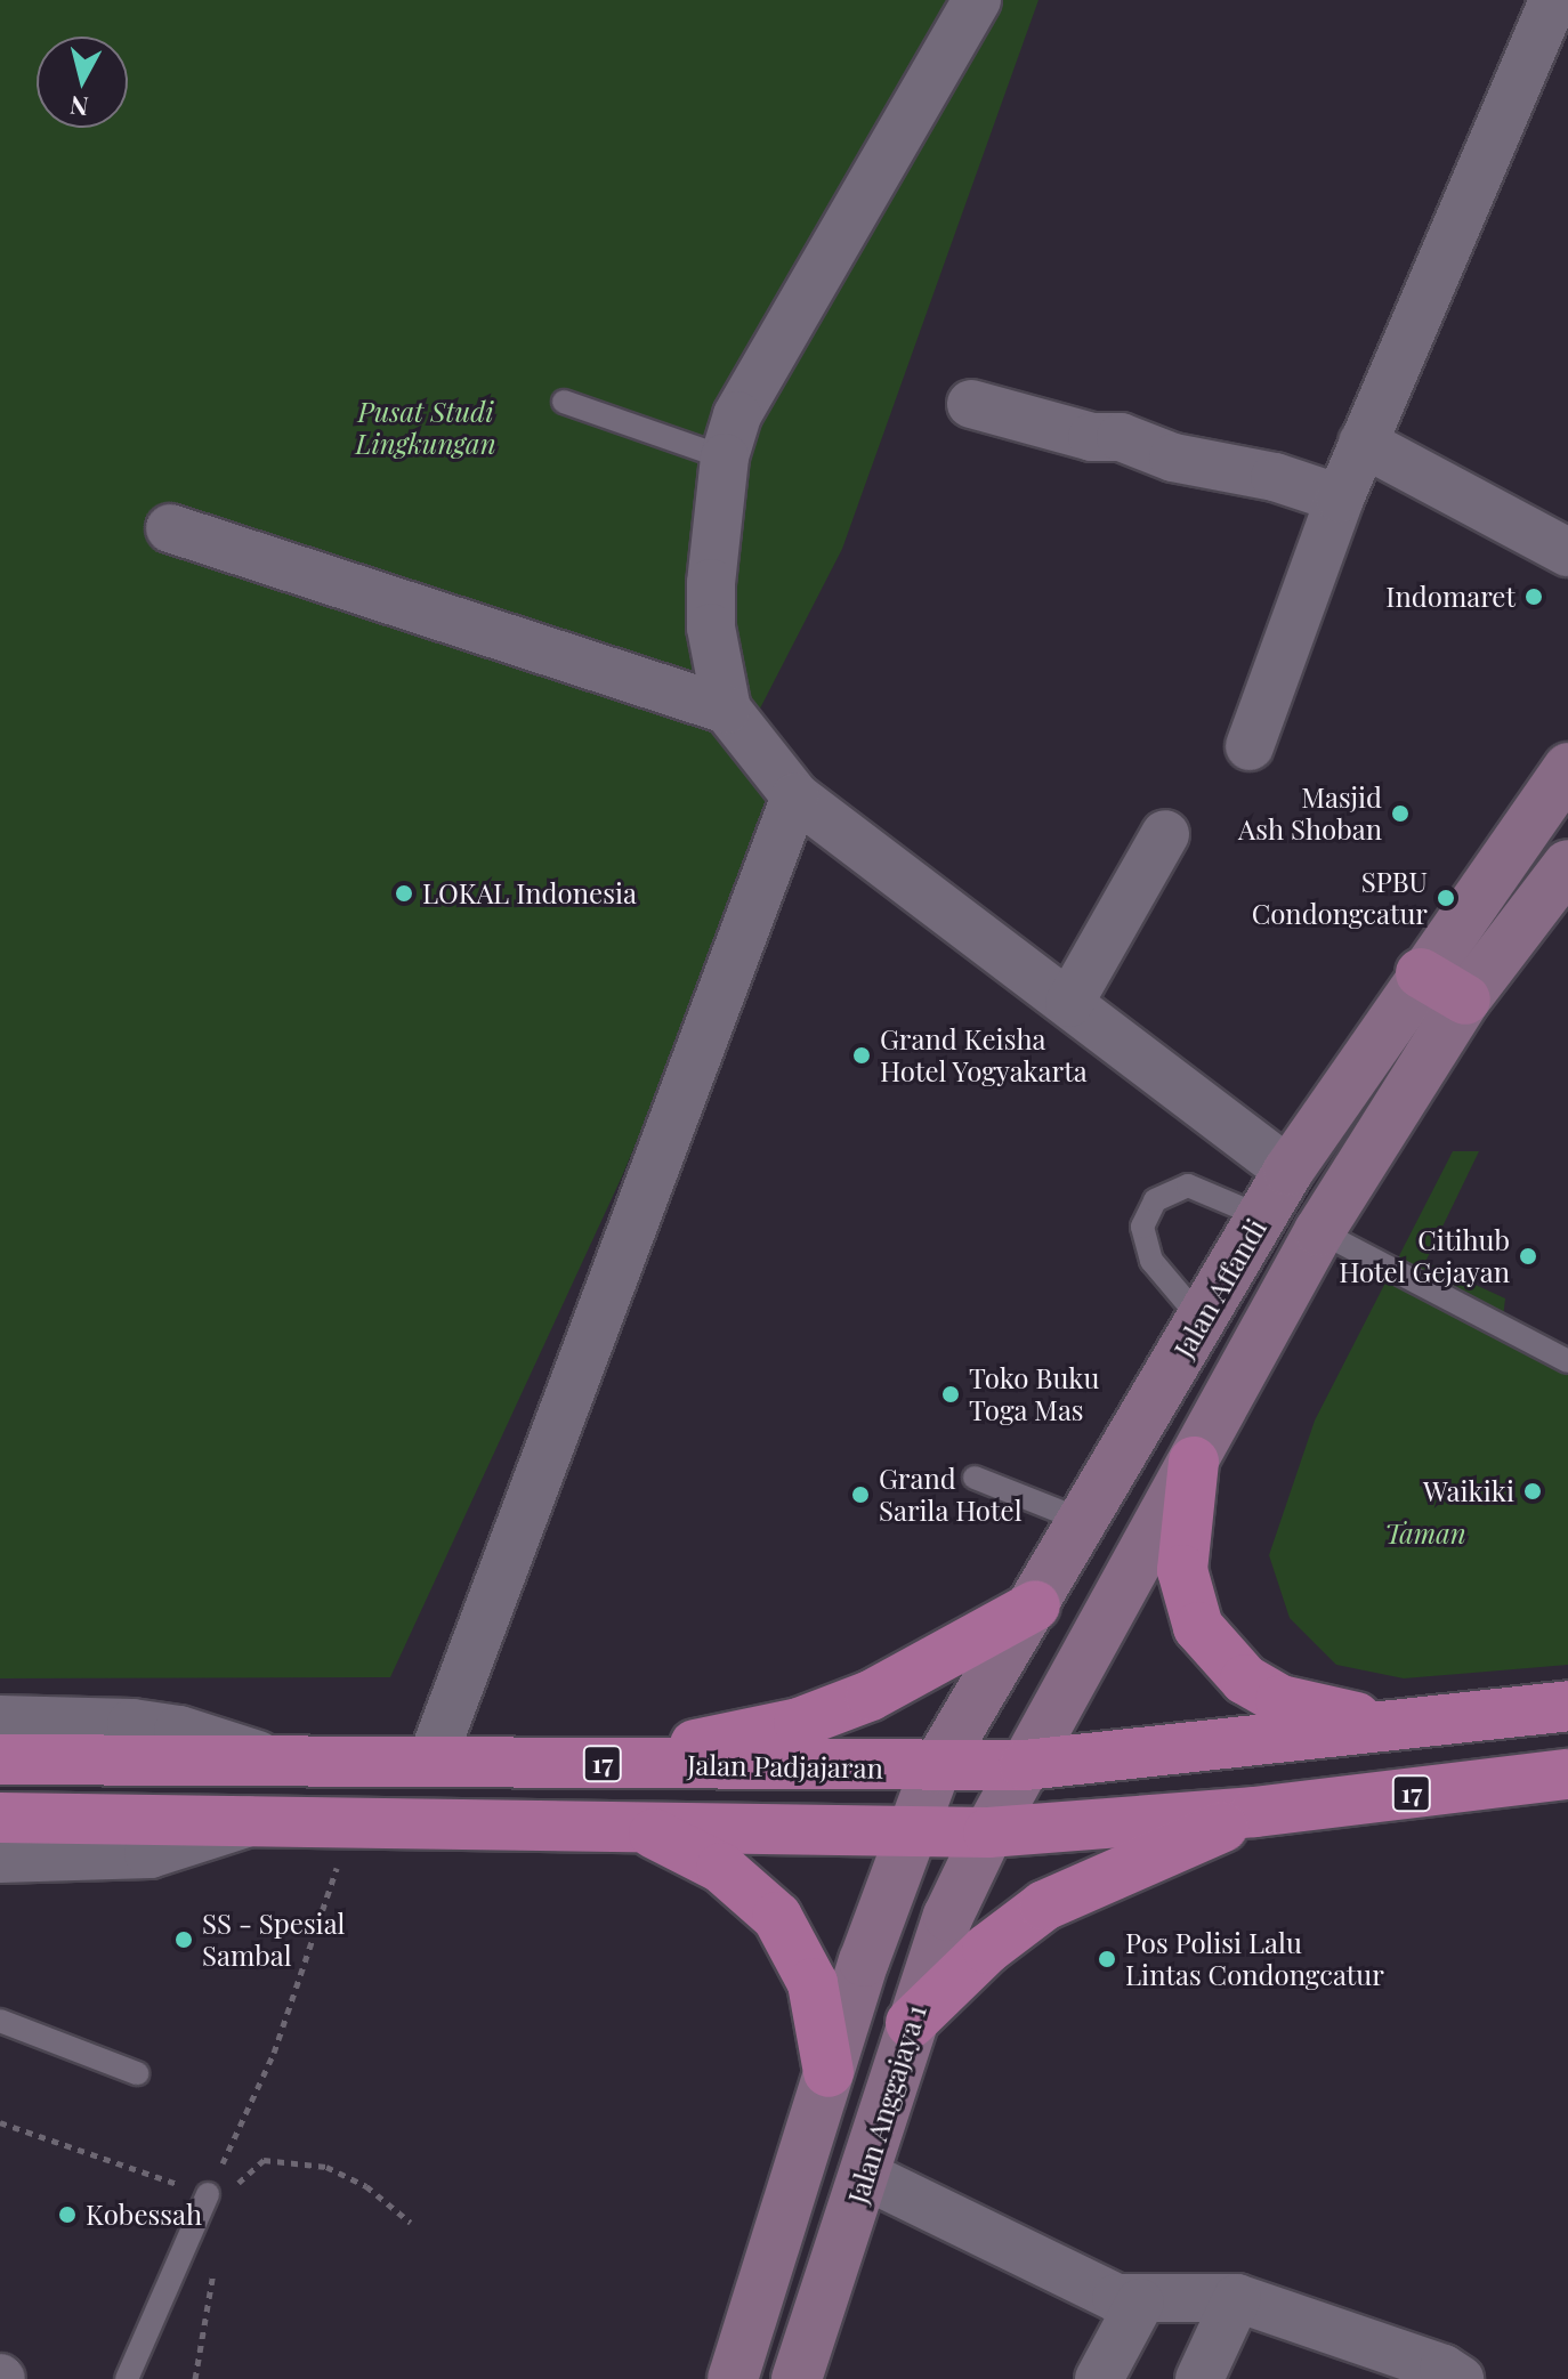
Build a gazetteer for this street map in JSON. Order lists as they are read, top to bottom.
{
  "streets": {
    "highway": ["17", "Jalan Padjajaran"],
    "main road": ["Jalan Affandi", "Jalan Anggajaya 1"]
  },
  "crossings": [
    ["Jalan Affandi", "17"],
    ["Jalan Affandi", "Jalan Padjajaran"],
    ["Jalan Affandi", "Jalan Anggajaya 1"],
    ["17", "Jalan Anggajaya 1"]
  ],
  "parks": ["Pusat Studi Lingkungan", "Taman"],
  "places": [
    "Indomaret",
    "Masjid Ash Shoban",
    "LOKAL Indonesia",
    "SPBU Condongcatur",
    "Grand Keisha Hotel Yogyakarta",
    "Citihub Hotel Gejayan",
    "Toko Buku Toga Mas",
    "Waikiki",
    "Grand Sarila Hotel",
    "SS - Spesial Sambal",
    "Pos Polisi Lalu Lintas Condongcatur",
    "Kobessah"
  ],
  "north": "bottom"
}
